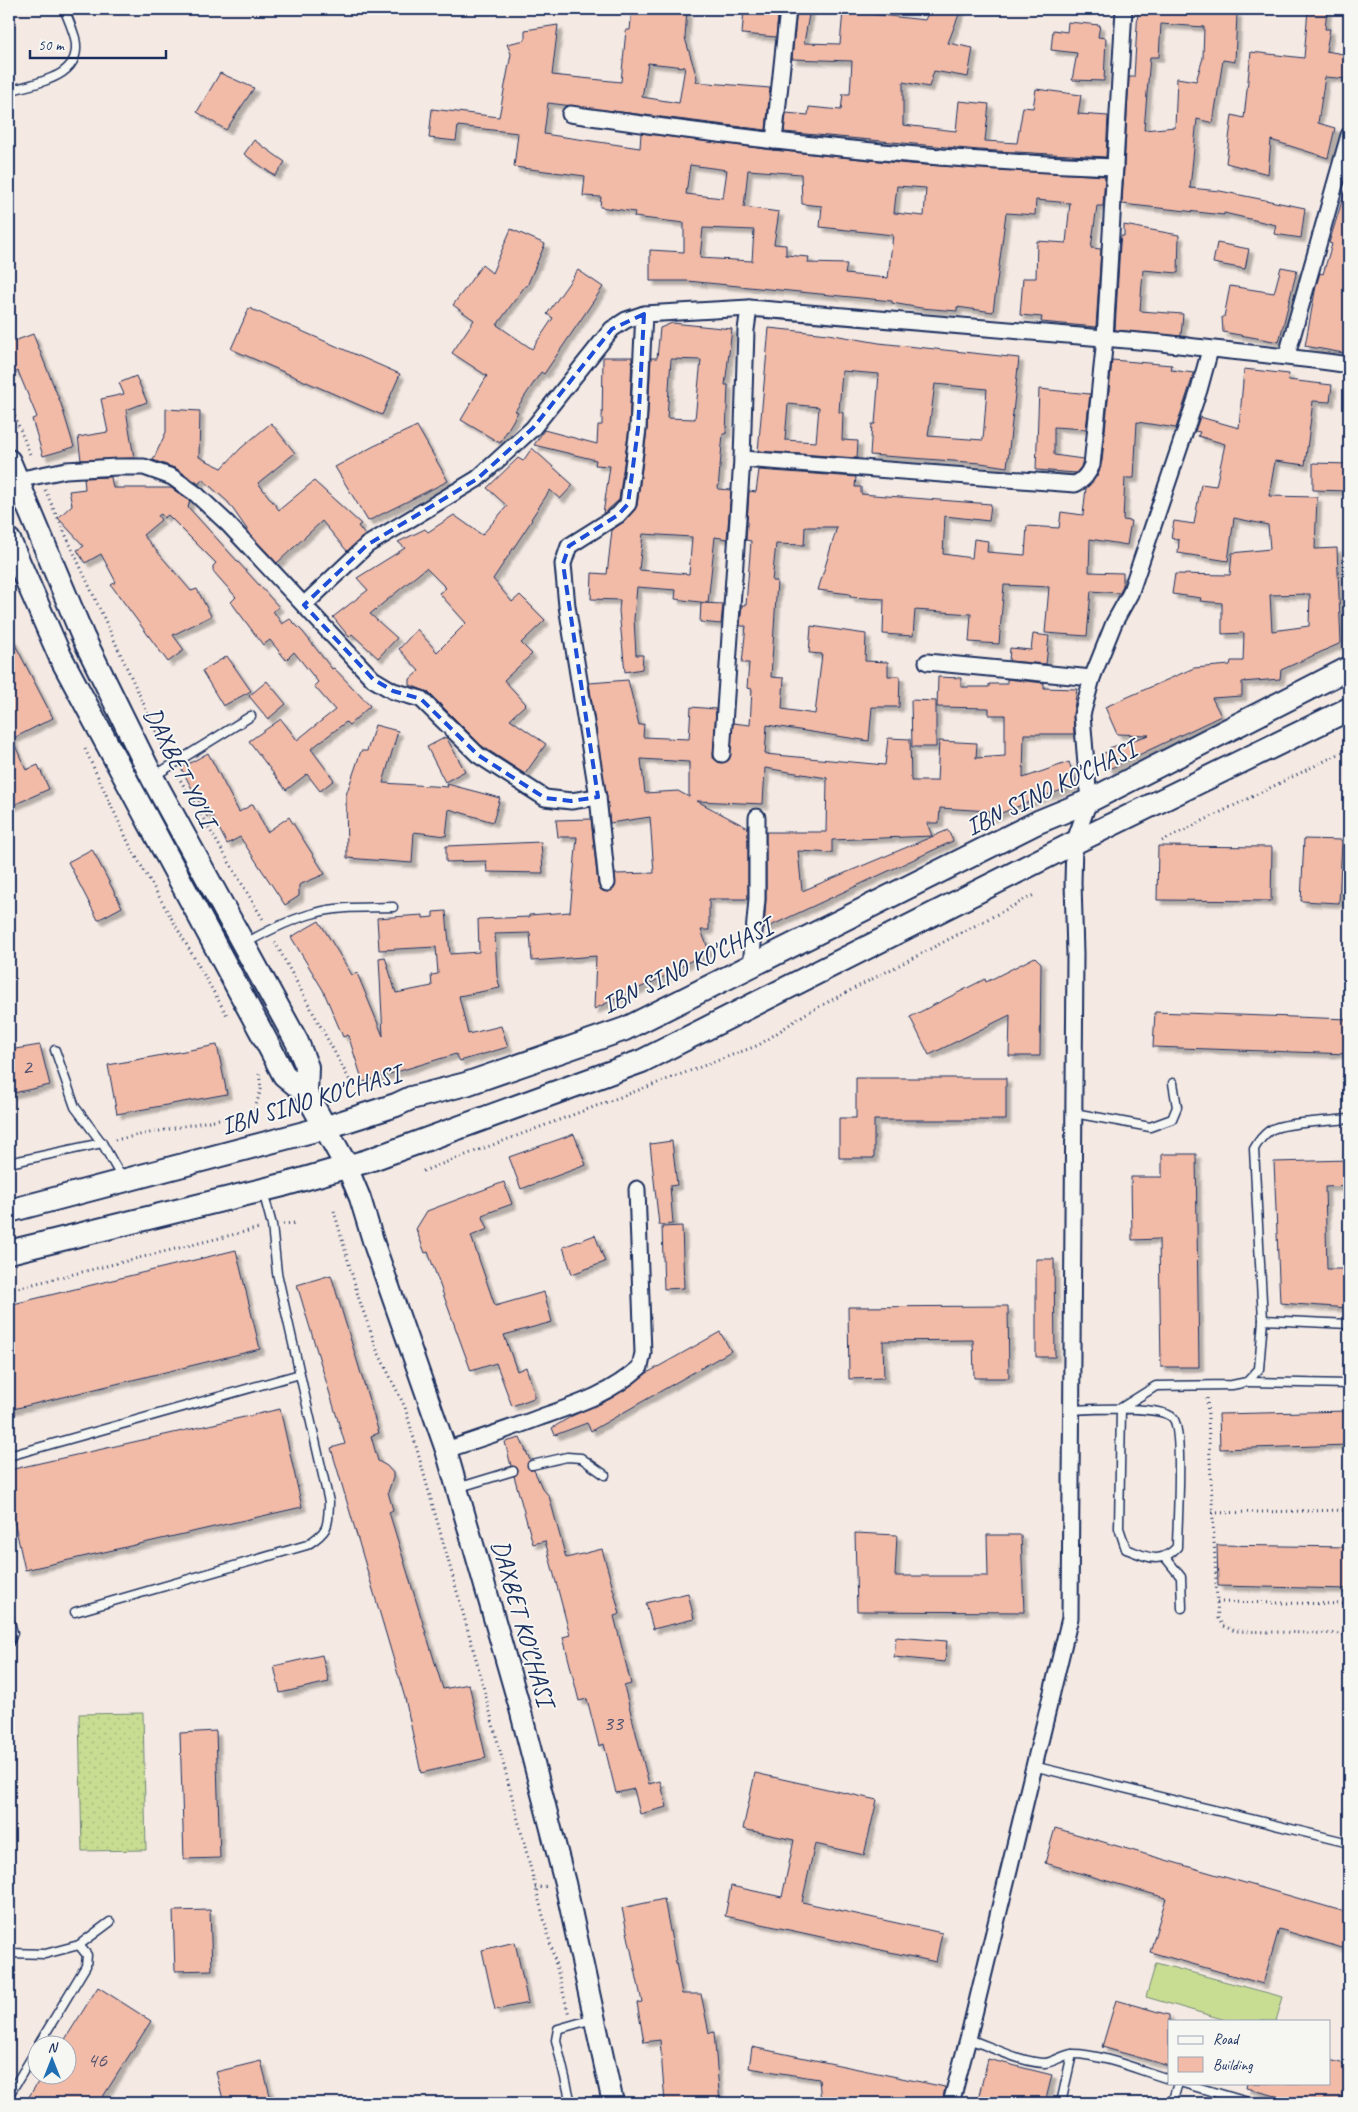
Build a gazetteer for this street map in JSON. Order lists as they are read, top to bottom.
{
  "streets": {
    "main road": ["DAXBET YO'LI", "IBN SINO KO'CHASI", "DAXBET KO'CHASI"]
  },
  "house_numbers": ["2", "33", "46"],
  "legend": ["Road", "Building"],
  "scale_bar": "50 m",
  "north": "top"
}
